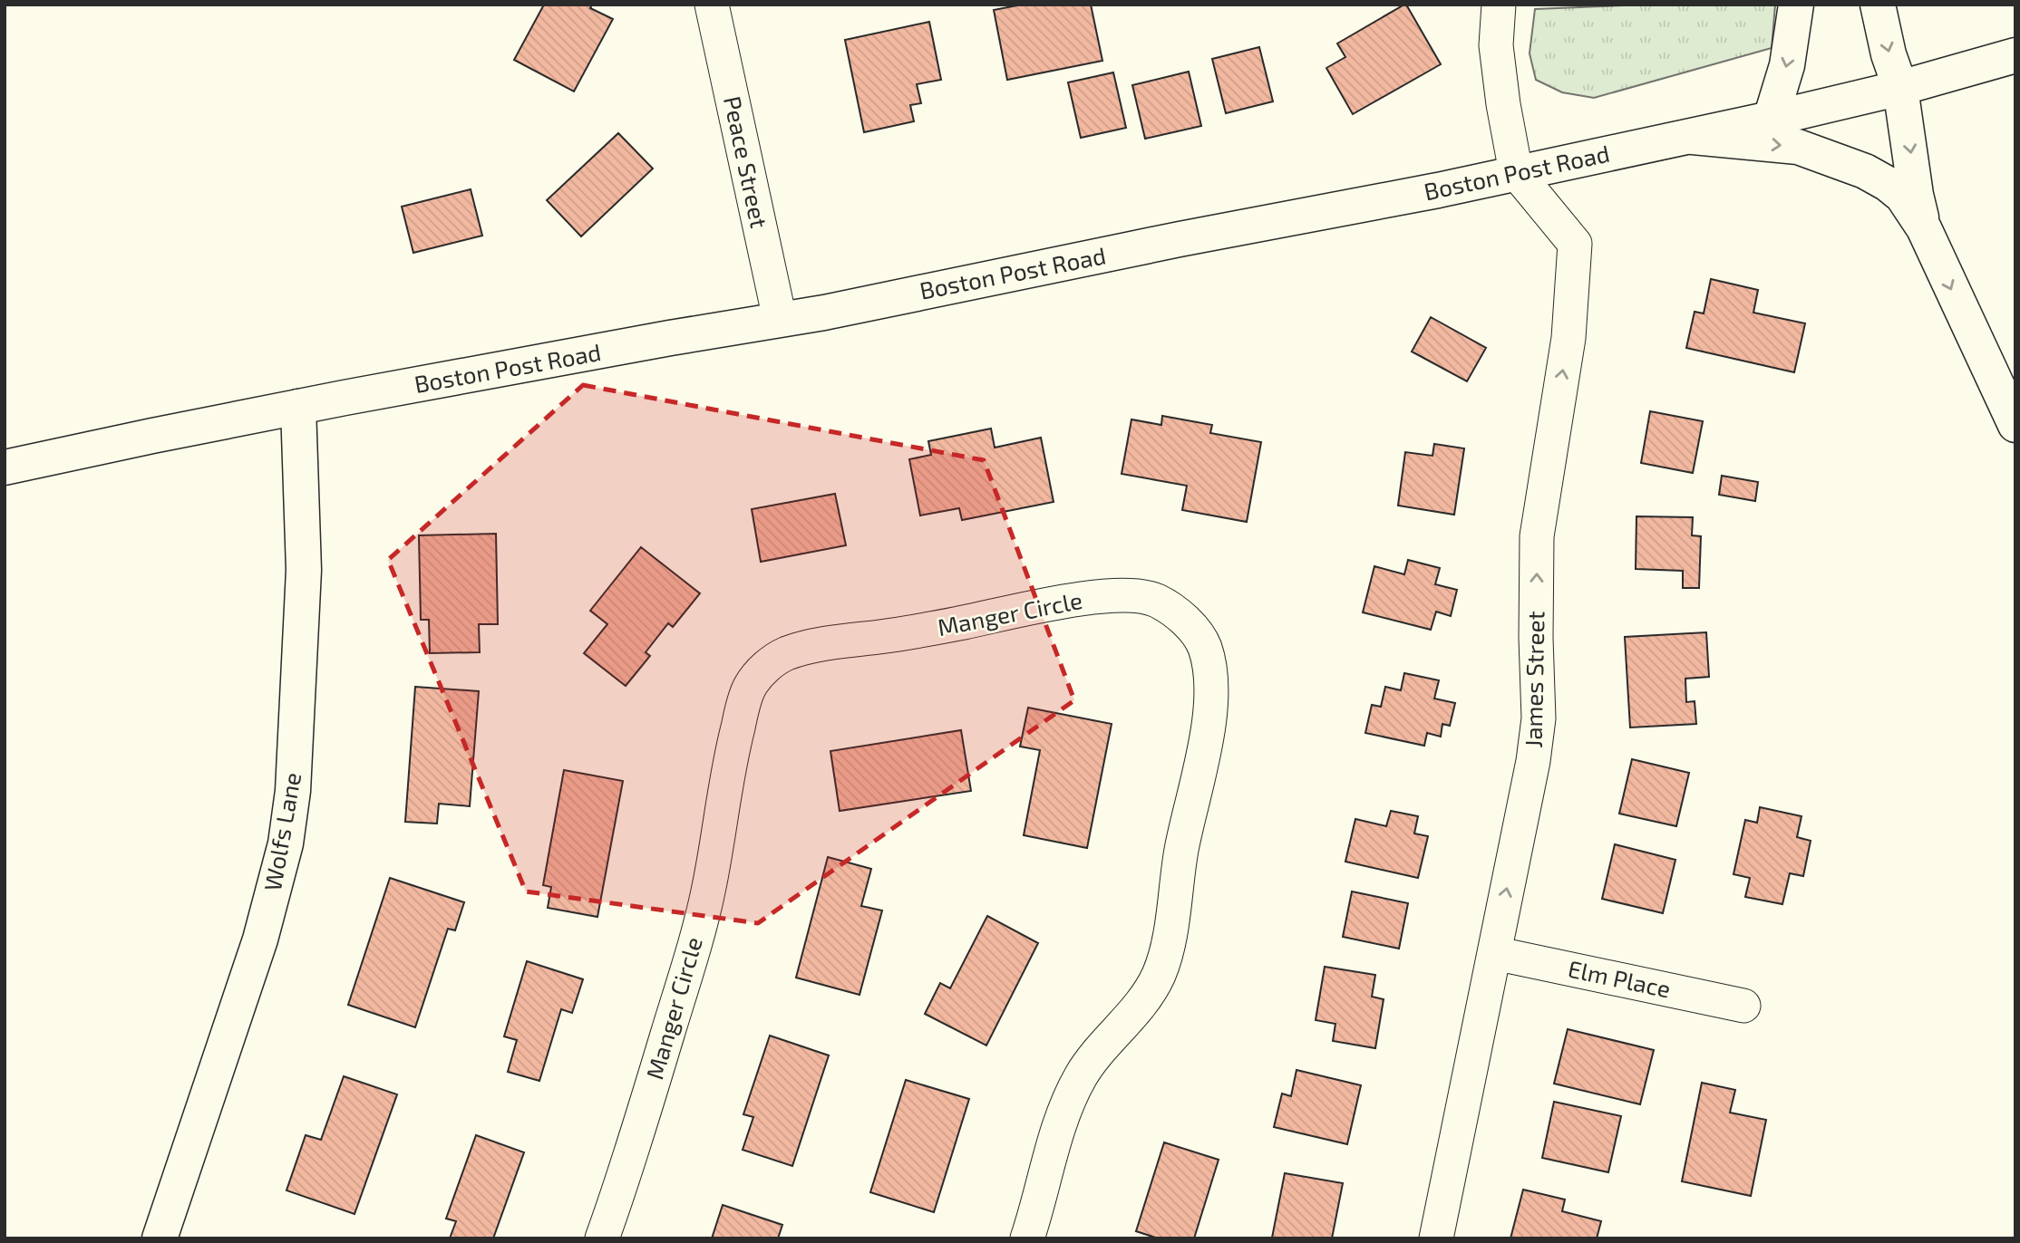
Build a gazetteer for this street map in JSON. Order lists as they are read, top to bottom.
{
  "streets": {
    "main road": ["Boston Post Road", "Wolfs Lane"],
    "street": [
      "Peace Street",
      "Manger Circle",
      "James Street",
      "Elm Place"
    ]
  },
  "crossings": [
    ["Peace Street", "Boston Post Road"],
    ["Boston Post Road", "James Street"],
    ["Boston Post Road", "Wolfs Lane"],
    ["James Street", "Elm Place"]
  ],
  "one_way": ["James Street"]
}
